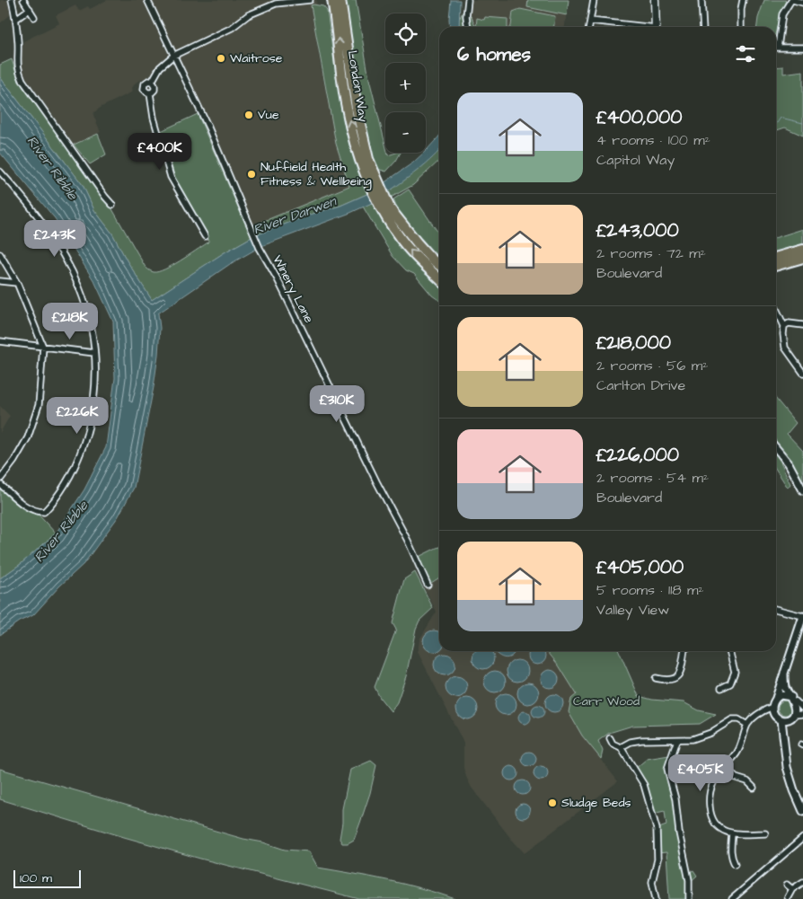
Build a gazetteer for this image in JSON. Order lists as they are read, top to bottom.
{
  "streets": {
    "highway": ["London Way"],
    "street": ["Winery Lane"]
  },
  "water": ["River Ribble", "River Darwen"],
  "parks": ["Carr Wood"],
  "places": [
    "Waitrose",
    "Vue",
    "Nuffield Health Fitness & Wellbeing",
    "Sludge Beds"
  ],
  "scale_bar": "100 m",
  "page": {
    "map_buttons": ["+", "−"],
    "heading": "6 homes",
    "list": [
      {
        "name": "£400,000",
        "note": "4 rooms · 100 m² · Capitol Way"
      },
      {
        "name": "£243,000",
        "note": "2 rooms · 72 m² · Boulevard"
      },
      {
        "name": "£218,000",
        "note": "2 rooms · 56 m² · Carlton Drive"
      },
      {
        "name": "£226,000",
        "note": "2 rooms · 54 m² · Boulevard"
      },
      {
        "name": "£405,000",
        "note": "5 rooms · 118 m² · Valley View"
      }
    ],
    "price": [
      "£400K",
      "£243K",
      "£218K",
      "£310K",
      "£226K",
      "£405K"
    ],
    "scale": "100 m"
  }
}
